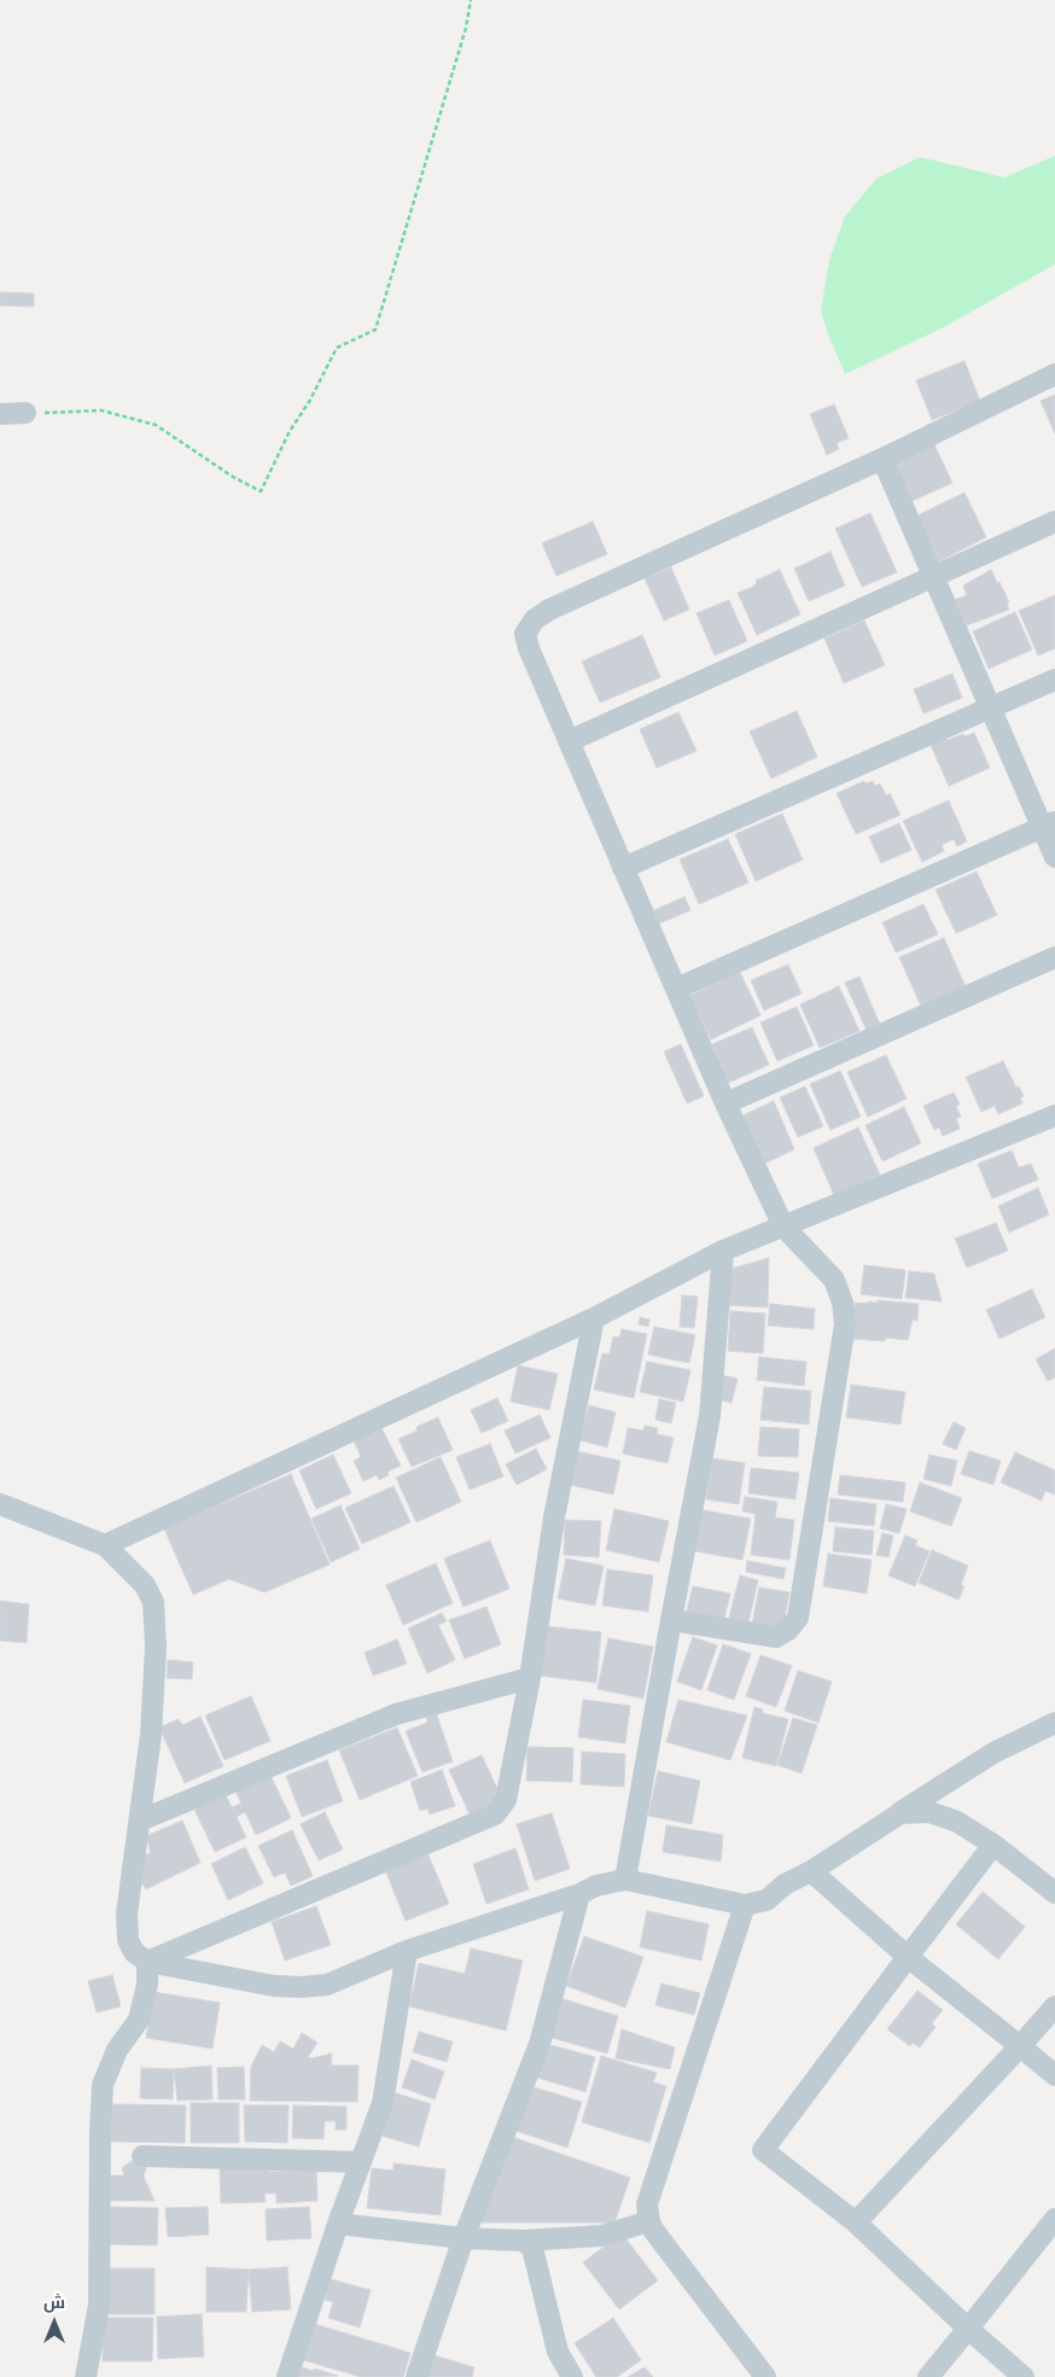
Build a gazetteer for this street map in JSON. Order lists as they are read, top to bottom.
{
  "north": "top"
}
